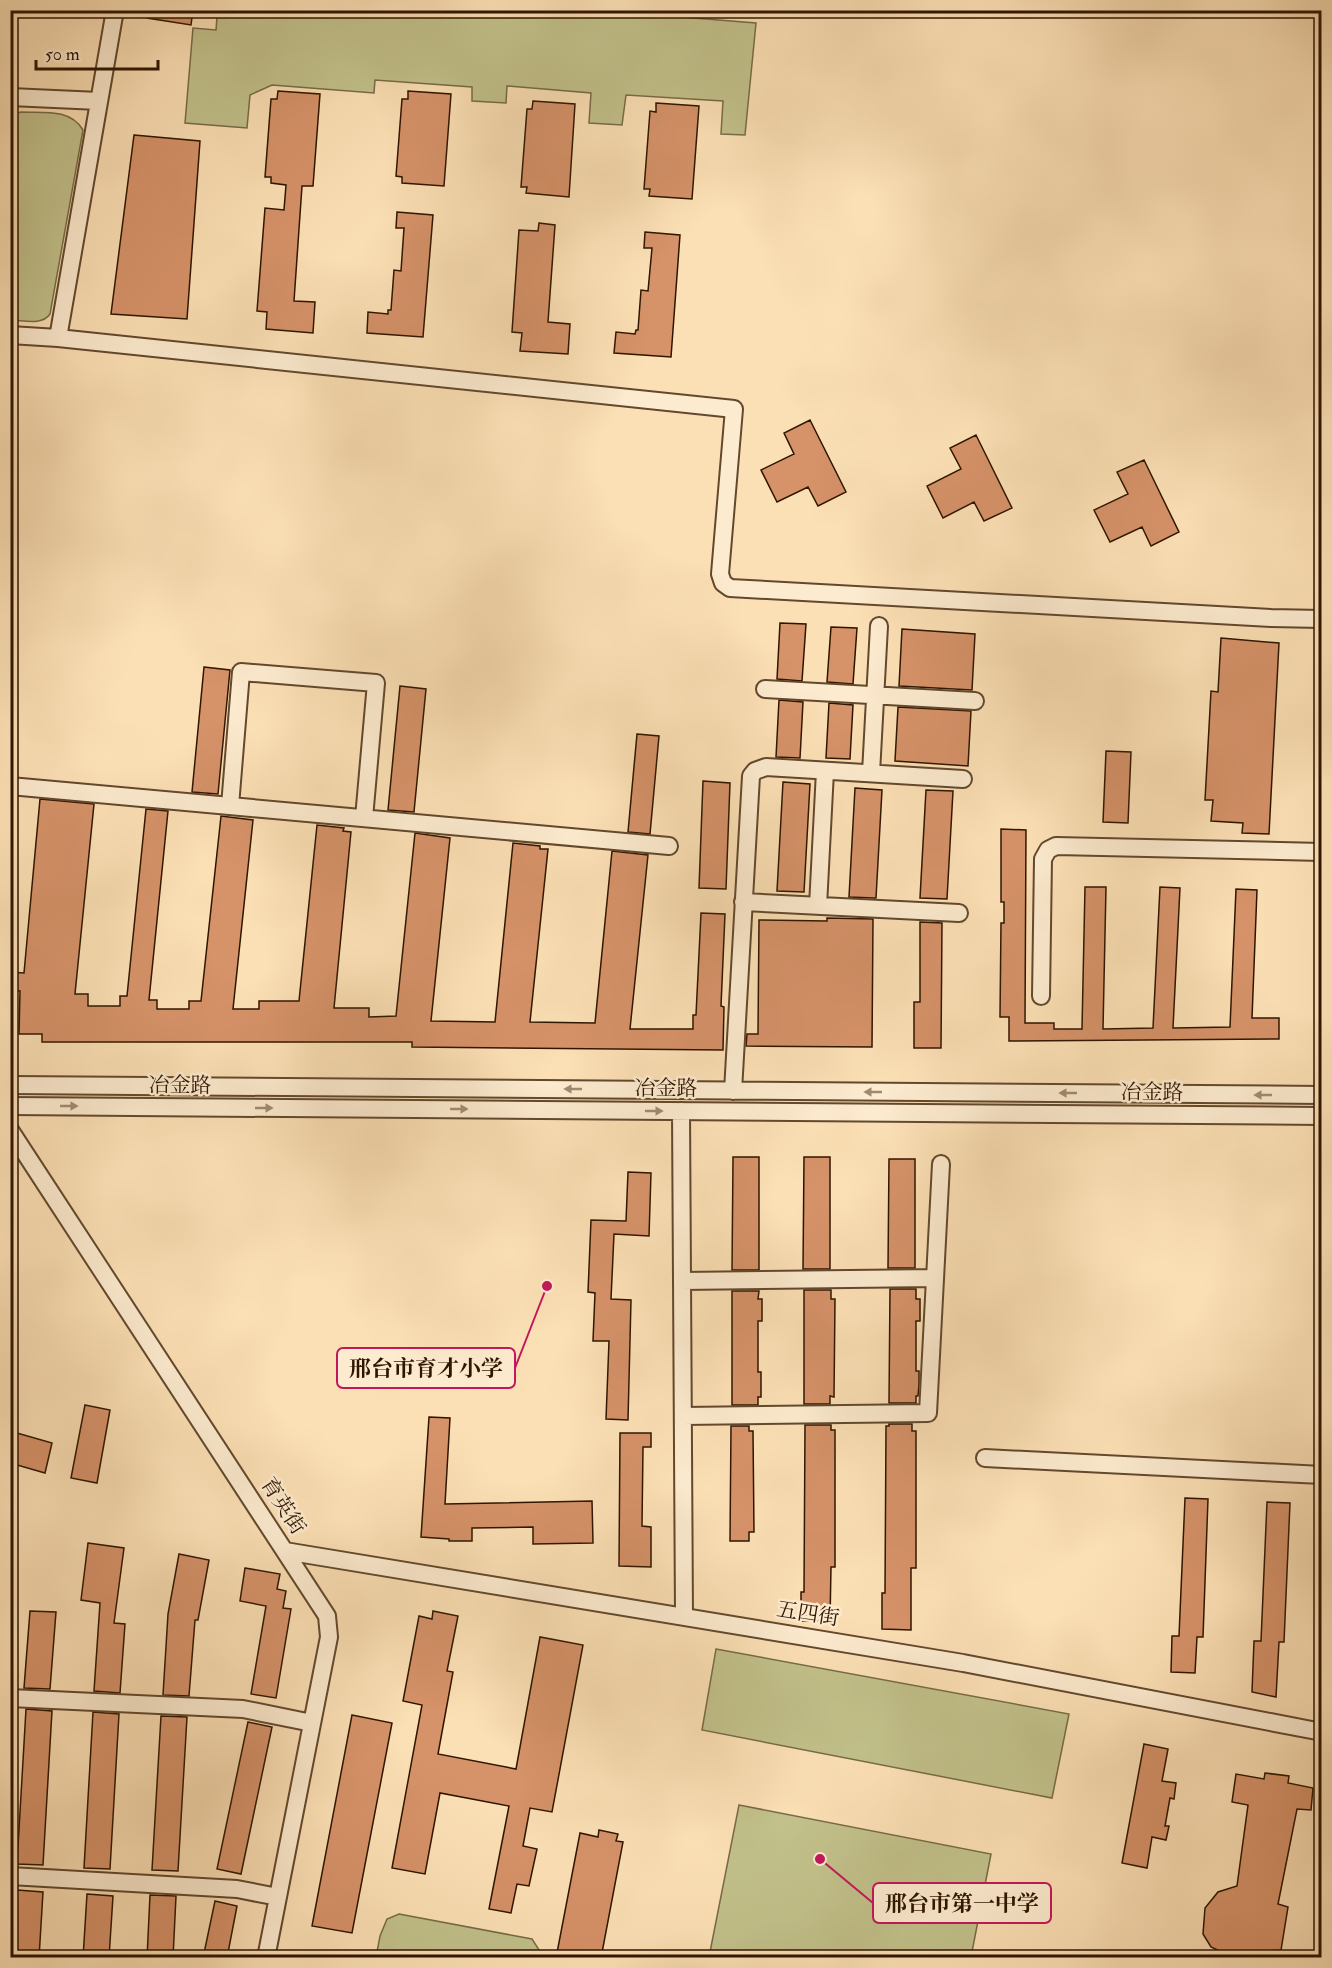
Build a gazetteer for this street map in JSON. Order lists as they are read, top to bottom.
{
  "streets": {
    "street": ["冶金路", "育英街", "五四街"]
  },
  "crossings": [
    ["育英街", "五四街"]
  ],
  "places": ["邢台市育才小学", "邢台市第一中学"],
  "scale_bar": "50 m"
}
